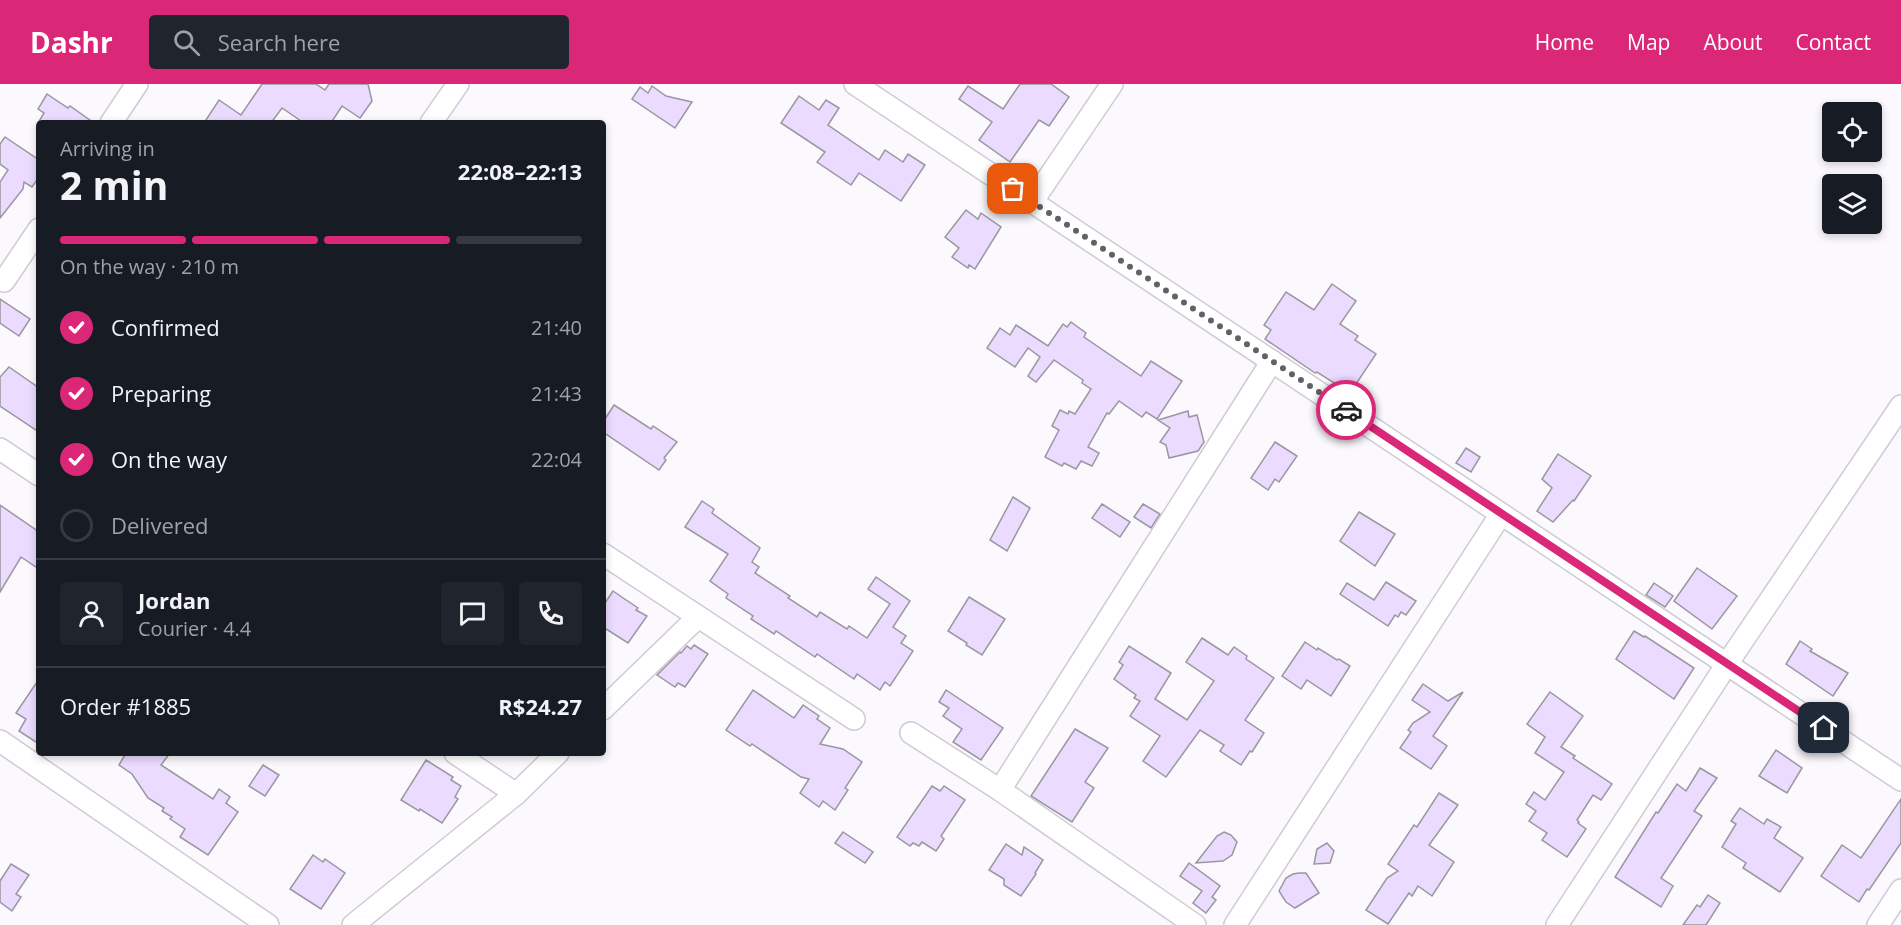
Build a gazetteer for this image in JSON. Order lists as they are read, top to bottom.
{
  "page": {
    "header": "Dashr",
    "search": "Search here",
    "nav": [
      "Home",
      "Map",
      "About",
      "Contact"
    ],
    "heading": ["2 min", "Arriving in", "22:08–22:13"],
    "panel": [
      "Jordan",
      "Courier · 4.4",
      "Order #1885",
      "R$24.27"
    ],
    "bar": "On the way · 210 m",
    "list": [
      ["Confirmed", "21:40"],
      ["Preparing", "21:43"],
      ["On the way", "22:04"],
      "Delivered"
    ]
  }
}
